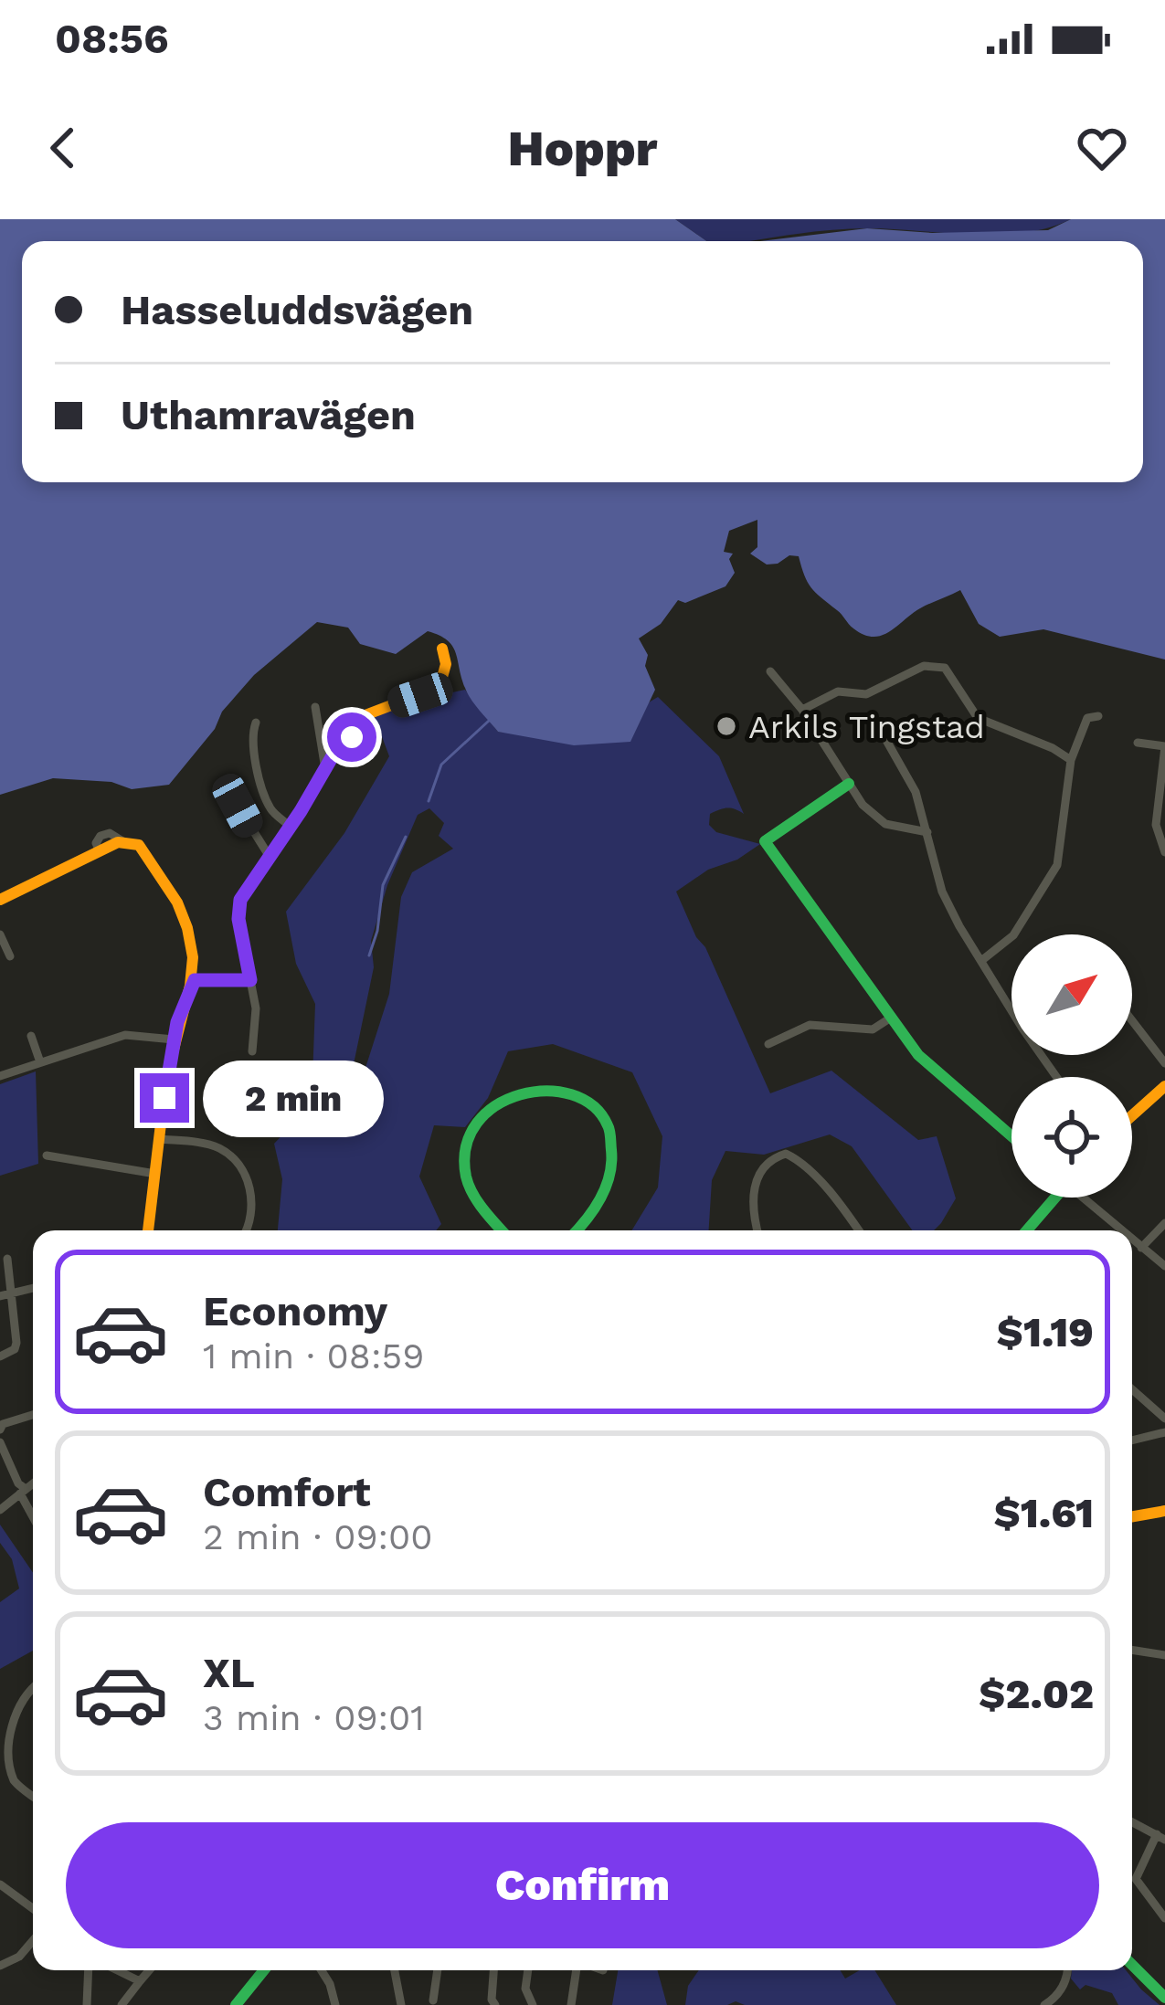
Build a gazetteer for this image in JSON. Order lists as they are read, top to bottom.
{
  "places": ["Arkils Tingstad"],
  "north": "top right",
  "page": {
    "status": "08:56",
    "header": "Hoppr",
    "banner": ["Hasseluddsvägen", "Uthamravägen"],
    "bubble": "2 min",
    "list": [
      {
        "name": "Economy",
        "note": "1 min · 08:59",
        "value": "$1.19"
      },
      {
        "name": "Comfort",
        "note": "2 min · 09:00",
        "value": "$1.61"
      },
      {
        "name": "XL",
        "note": "3 min · 09:01",
        "value": "$2.02"
      }
    ],
    "buttons": "Confirm"
  }
}
